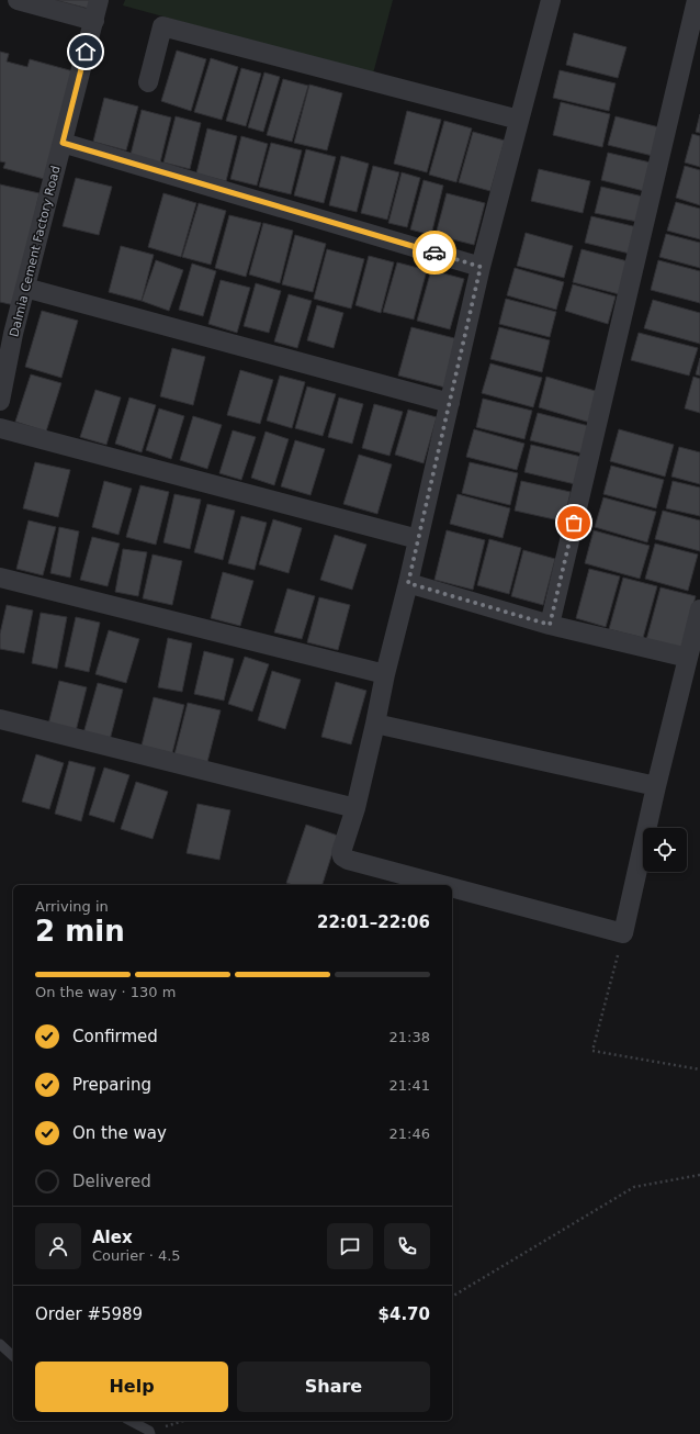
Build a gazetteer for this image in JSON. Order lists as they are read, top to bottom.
{
  "streets": {
    "street": ["Dalmia Cement Factory Road"]
  },
  "page": {
    "heading": ["2 min", "Arriving in", "22:01–22:06"],
    "panel": [
      "Alex",
      "Courier · 4.5",
      "Order #5989",
      "$4.70"
    ],
    "bar": "On the way · 130 m",
    "list": [
      ["Confirmed", "21:38"],
      ["Preparing", "21:41"],
      ["On the way", "21:46"],
      "Delivered"
    ],
    "buttons": ["Help", "Share"]
  }
}
